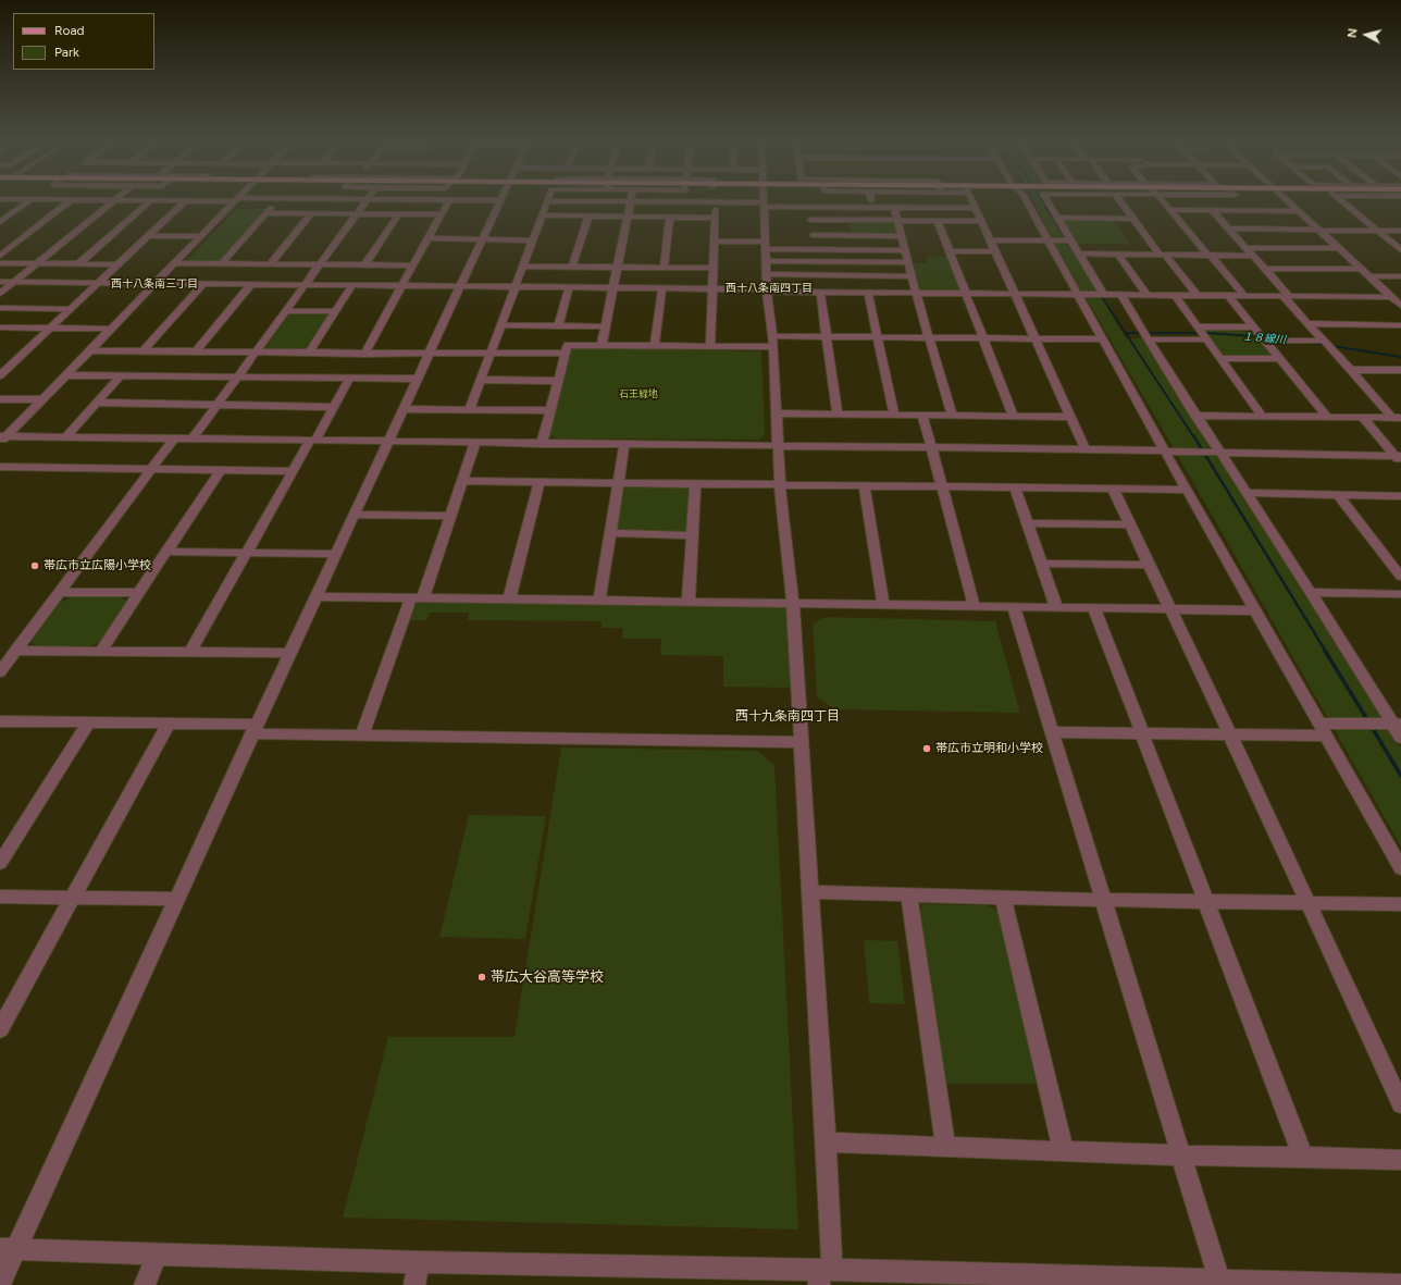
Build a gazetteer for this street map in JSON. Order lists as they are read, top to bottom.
{
  "districts": ["西十八条南三丁目", "西十八条南四丁目", "西十九条南四丁目"],
  "water": ["１８線川"],
  "parks": ["石王緑地"],
  "places": ["帯広市立広陽小学校", "帯広市立明和小学校", "帯広大谷高等学校"],
  "legend": ["Road", "Park"],
  "north": "left"
}
